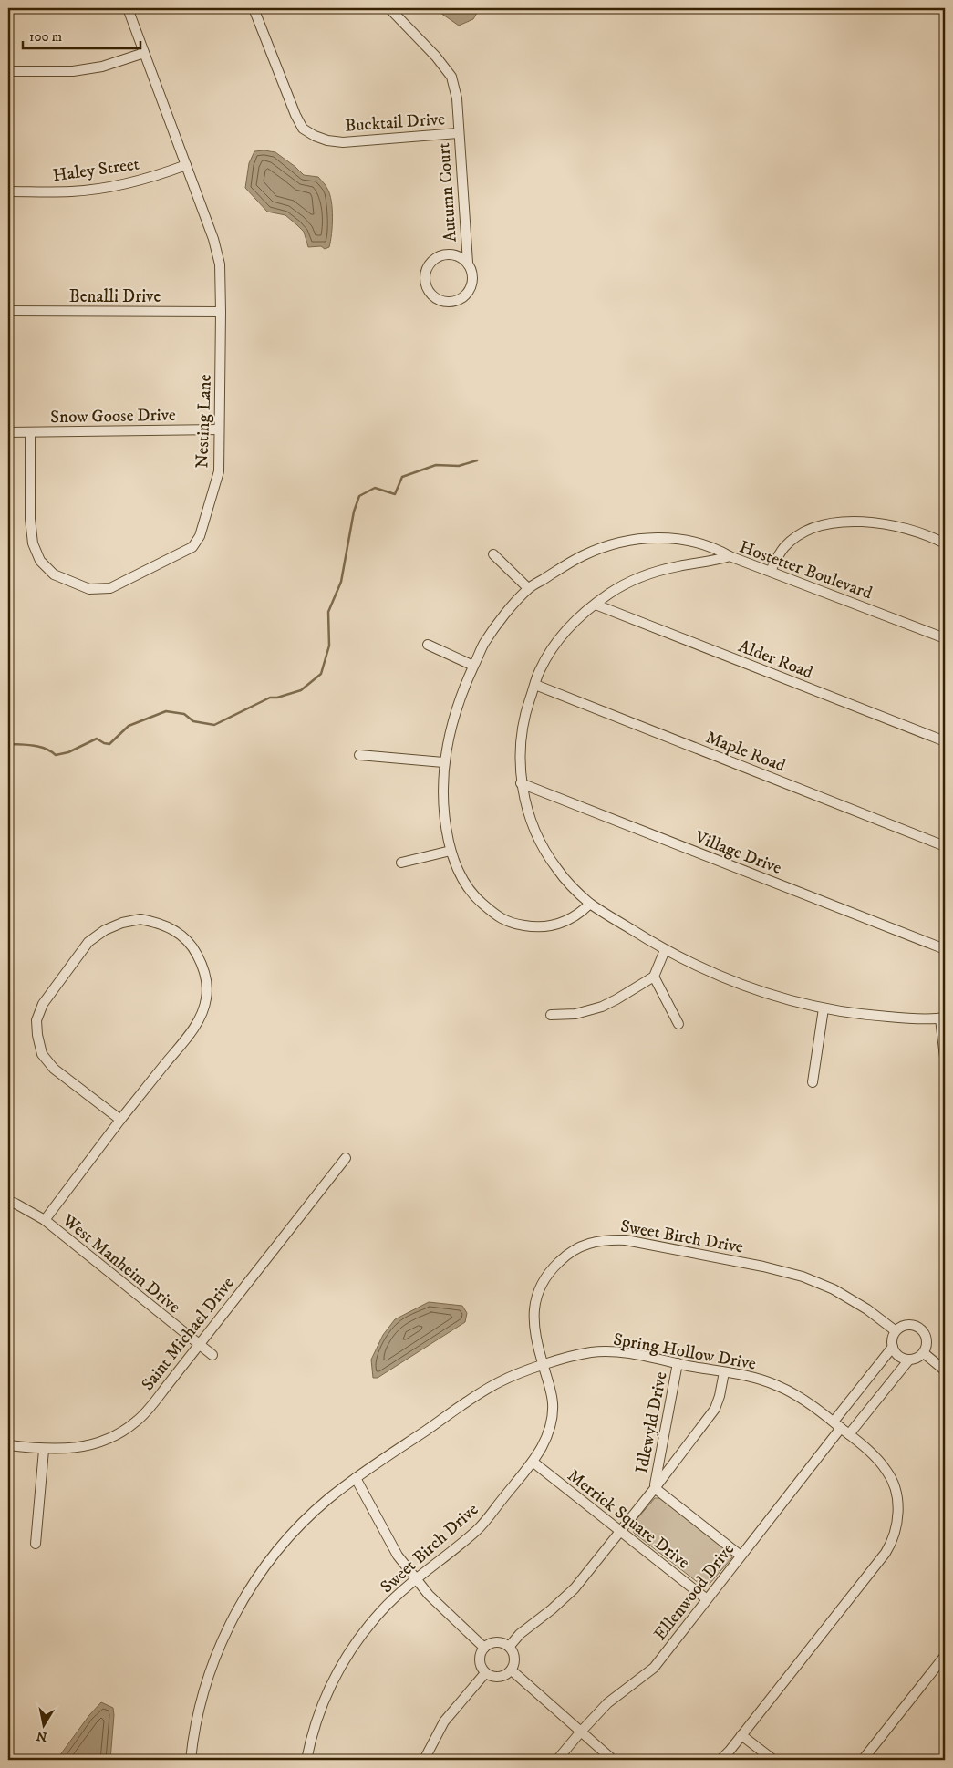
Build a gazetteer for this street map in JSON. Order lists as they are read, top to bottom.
{
  "streets": {
    "street": [
      "Bucktail Drive",
      "Haley Street",
      "Autumn Court",
      "Benalli Drive",
      "Snow Goose Drive",
      "Nesting Lane",
      "Hostetter Boulevard",
      "Alder Road",
      "Maple Road",
      "Village Drive",
      "Sweet Birch Drive",
      "West Manheim Drive",
      "Saint Michael Drive",
      "Spring Hollow Drive",
      "Idlewyld Drive",
      "Merrick Square Drive",
      "Ellenwood Drive"
    ]
  },
  "crossings": [
    ["Bucktail Drive", "Autumn Court"],
    ["Haley Street", "Nesting Lane"],
    ["Benalli Drive", "Nesting Lane"],
    ["Snow Goose Drive", "Nesting Lane"],
    ["Hostetter Boulevard", "Alder Road"],
    ["Hostetter Boulevard", "Maple Road"],
    ["Hostetter Boulevard", "Village Drive"],
    ["Sweet Birch Drive", "Spring Hollow Drive"],
    ["Sweet Birch Drive", "Merrick Square Drive"],
    ["West Manheim Drive", "Saint Michael Drive"],
    ["Spring Hollow Drive", "Idlewyld Drive"],
    ["Spring Hollow Drive", "Ellenwood Drive"],
    ["Idlewyld Drive", "Merrick Square Drive"],
    ["Merrick Square Drive", "Ellenwood Drive"]
  ],
  "scale_bar": "100 m",
  "north": "bottom"
}
